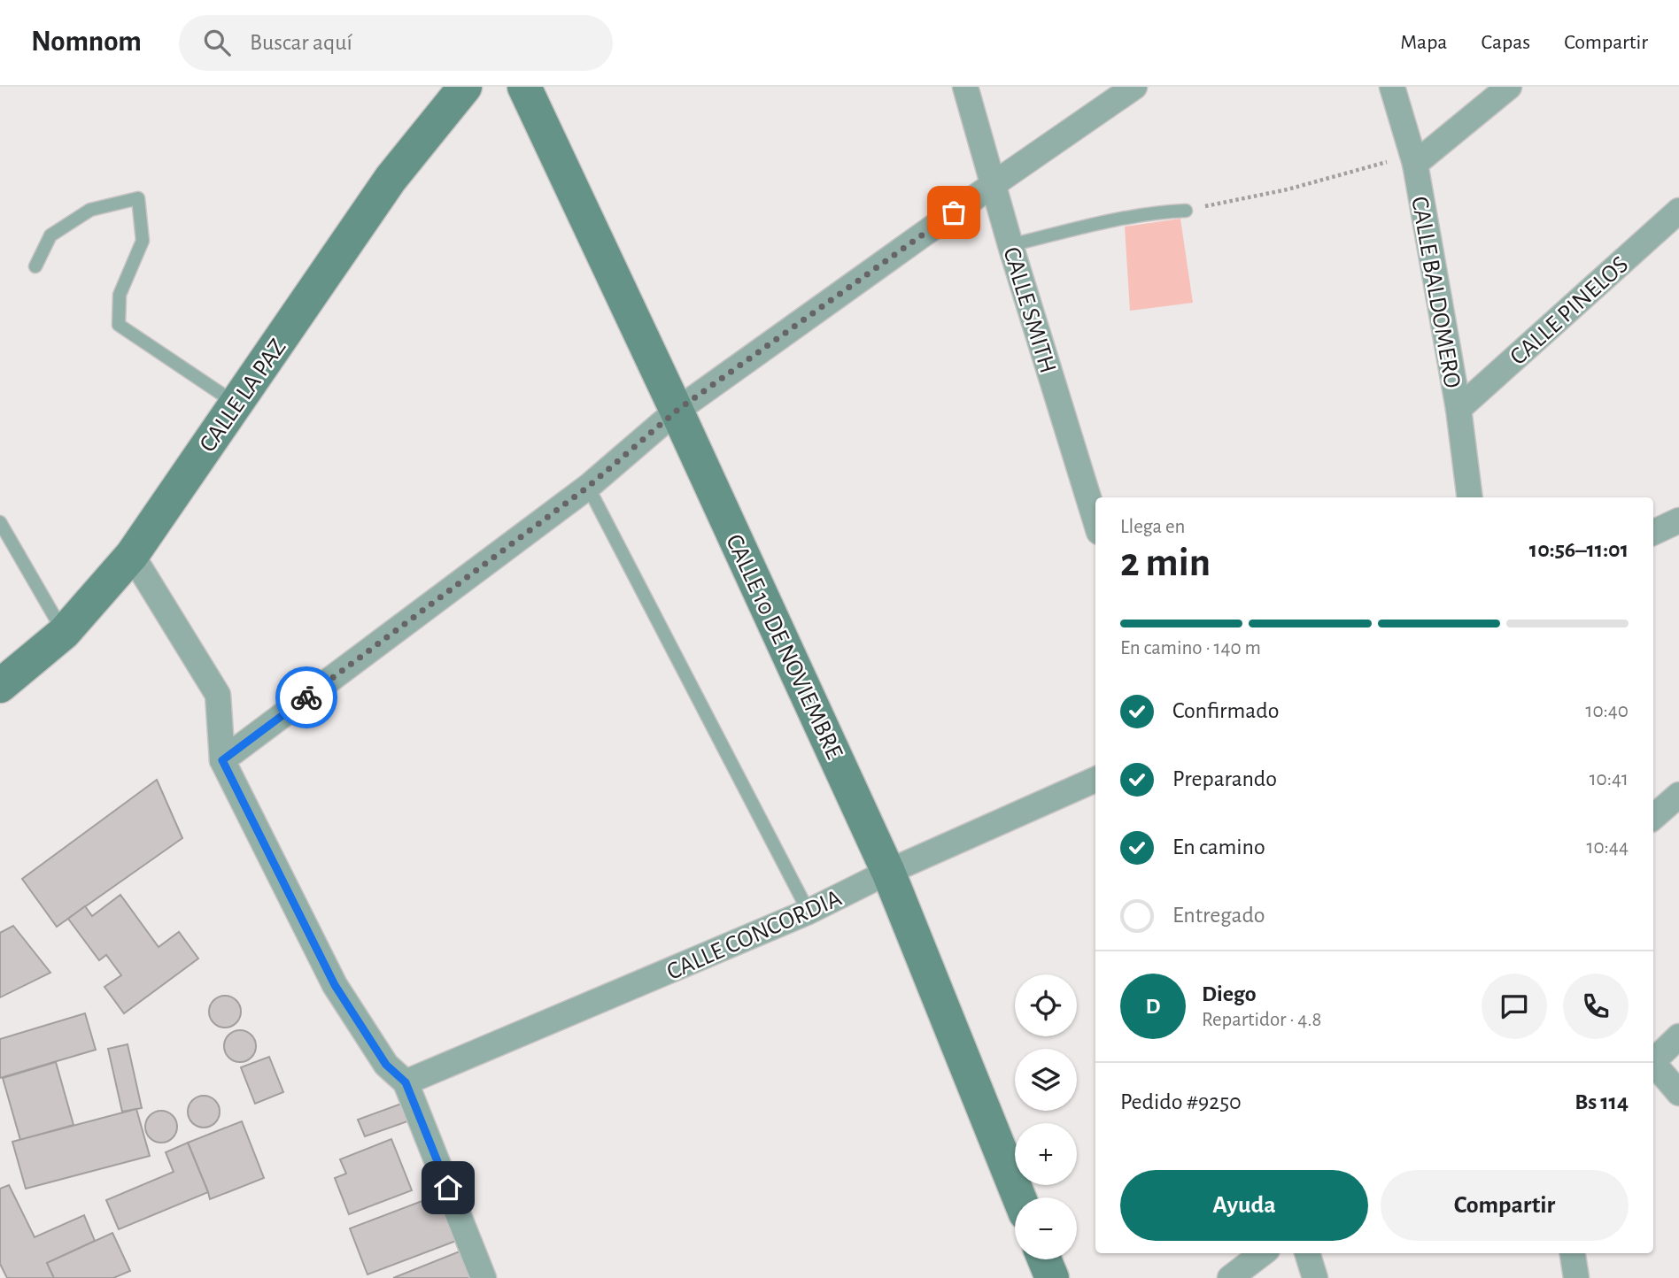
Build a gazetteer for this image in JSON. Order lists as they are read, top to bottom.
{
  "streets": {
    "main road": ["CALLE LA PAZ", "CALLE 10 DE NOVIEMBRE"],
    "street": [
      "CALLE BALDOMERO",
      "CALLE SMITH",
      "CALLE PINELOS",
      "CALLE CONCORDIA"
    ]
  },
  "crossings": [
    ["CALLE BALDOMERO", "CALLE PINELOS"],
    ["CALLE 10 DE NOVIEMBRE", "CALLE CONCORDIA"]
  ],
  "page": {
    "header": "Nomnom",
    "search": "Buscar aquí",
    "nav": ["Mapa", "Capas", "Compartir"],
    "heading": ["2 min", "Llega en", "10:56–11:01"],
    "panel": [
      "Diego",
      "Repartidor · 4.8",
      "Pedido #9250",
      "Bs 114"
    ],
    "bar": "En camino · 140 m",
    "list": [
      ["Confirmado", "10:40"],
      ["Preparando", "10:41"],
      ["En camino", "10:44"],
      "Entregado"
    ],
    "round": "D",
    "map_buttons": ["+", "−"],
    "buttons": ["Ayuda", "Compartir"]
  }
}
